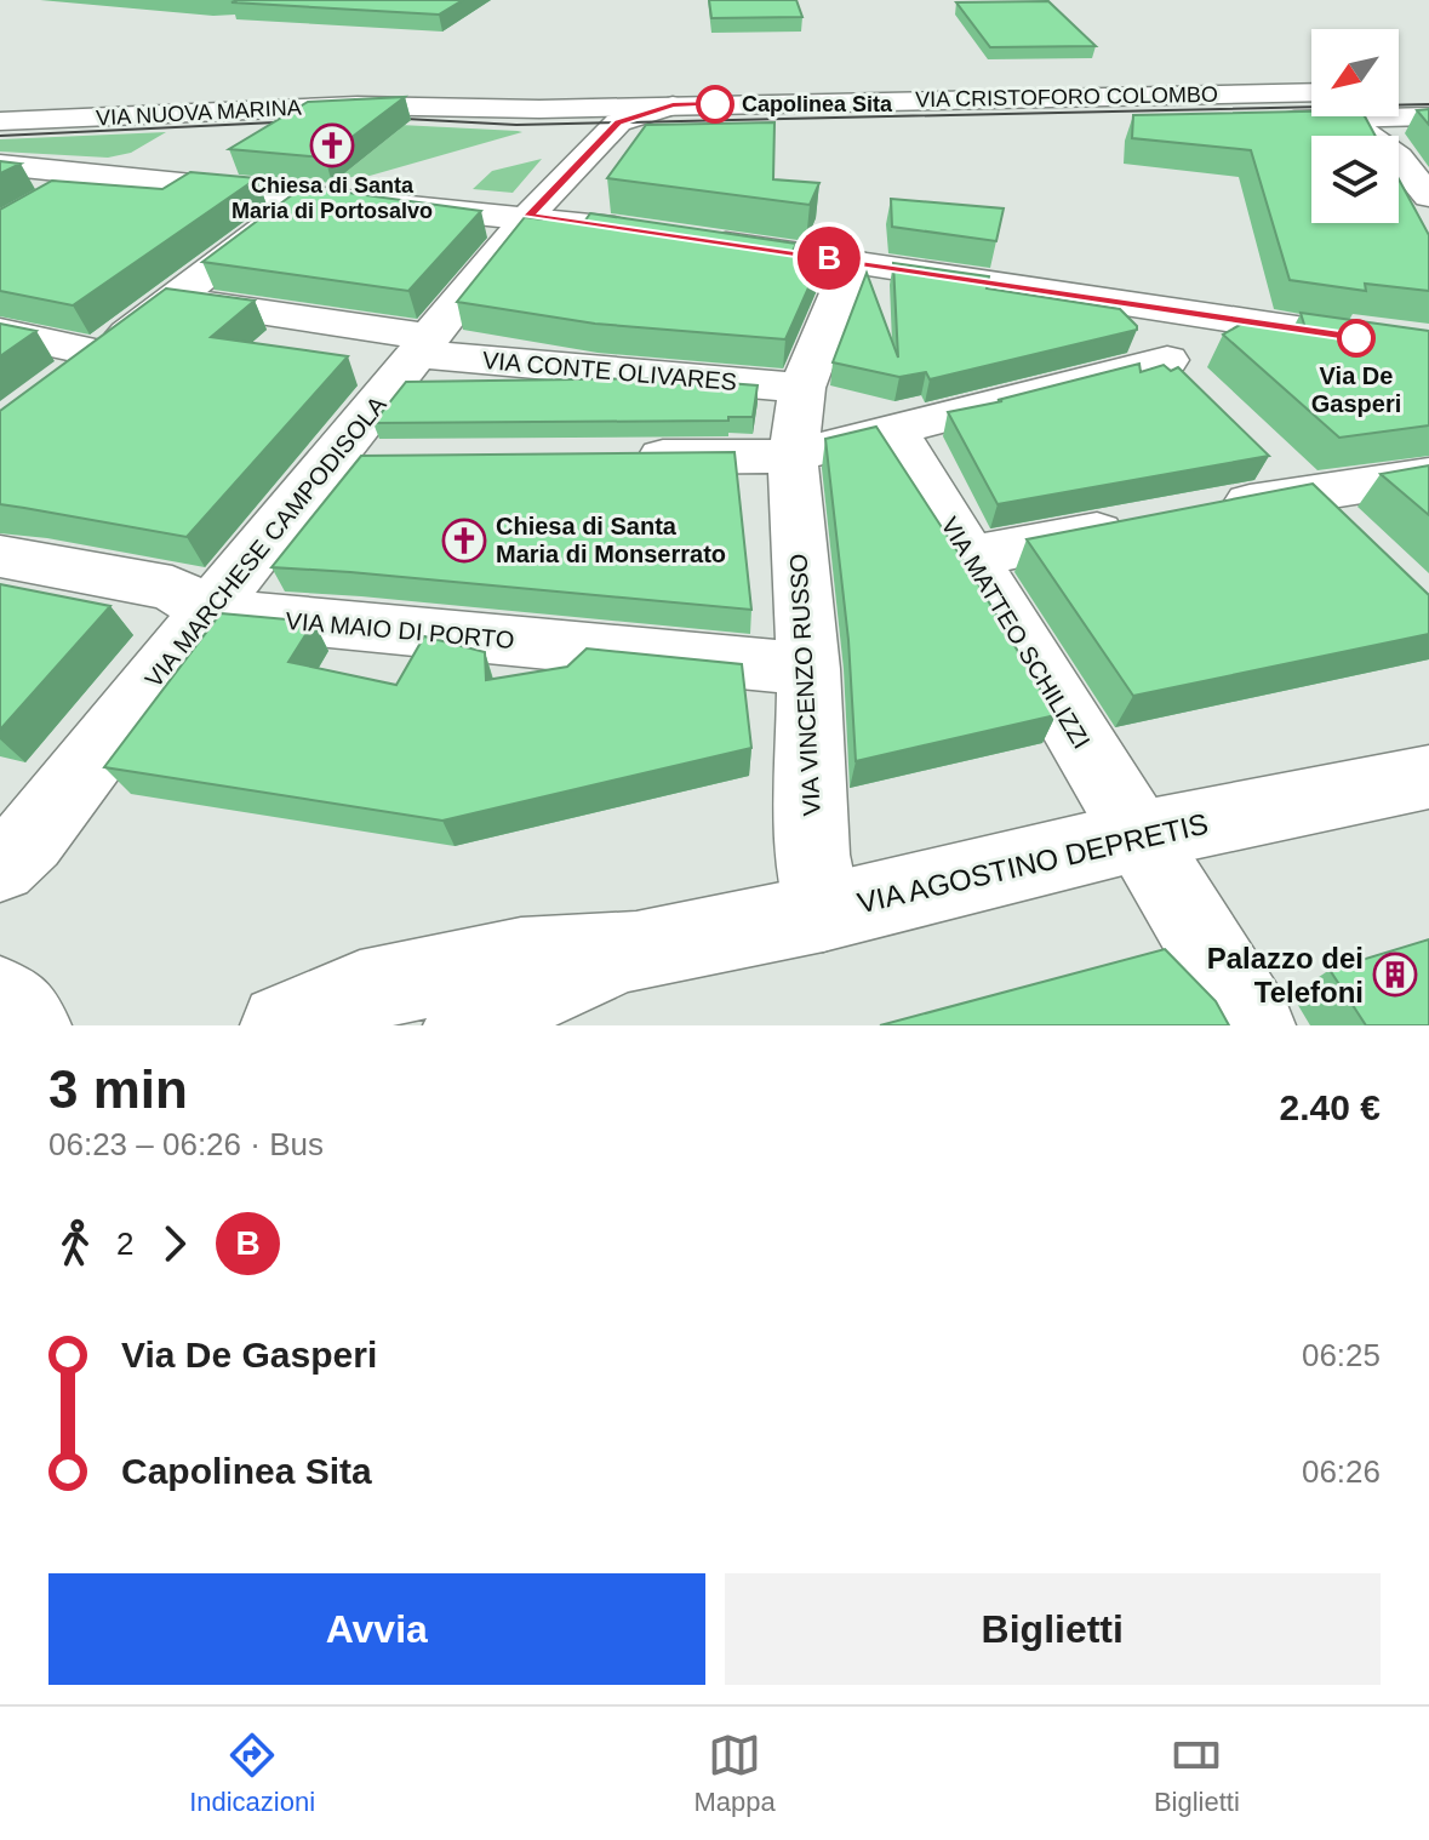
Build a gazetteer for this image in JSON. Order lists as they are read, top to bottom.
{
  "streets": {
    "street": [
      "VIA CRISTOFORO COLOMBO",
      "VIA NUOVA MARINA",
      "VIA CONTE OLIVARES",
      "VIA MARCHESE CAMPODISOLA",
      "VIA MAIO DI PORTO",
      "VIA MATTEO SCHILIZZI",
      "VIA VINCENZO RUSSO",
      "VIA AGOSTINO DEPRETIS"
    ]
  },
  "crossings": [
    ["VIA CRISTOFORO COLOMBO", "VIA NUOVA MARINA"],
    ["VIA CONTE OLIVARES", "VIA MARCHESE CAMPODISOLA"],
    ["VIA CONTE OLIVARES", "VIA VINCENZO RUSSO"],
    ["VIA MARCHESE CAMPODISOLA", "VIA MAIO DI PORTO"],
    ["VIA MAIO DI PORTO", "VIA VINCENZO RUSSO"],
    ["VIA MATTEO SCHILIZZI", "VIA AGOSTINO DEPRETIS"],
    ["VIA VINCENZO RUSSO", "VIA AGOSTINO DEPRETIS"]
  ],
  "places": {
    "other": ["Capolinea Sita", "Via De Gasperi"],
    "church": ["Chiesa di Santa Maria di Portosalvo", "Chiesa di Santa Maria di Monserrato"],
    "building": ["Palazzo dei Telefoni"]
  },
  "lines": ["bus line B"],
  "north": "bottom left",
  "page": {
    "on_map": "B",
    "heading": ["3 min", "06:23 – 06:26 · Bus", "2.40 €"],
    "legs": ["2", "B"],
    "list": [
      {
        "name": "Via De Gasperi",
        "value": "06:25"
      },
      {
        "name": "Capolinea Sita",
        "value": "06:26"
      }
    ],
    "buttons": ["Avvia", "Biglietti"],
    "tabs": ["Indicazioni", "Mappa", "Biglietti"]
  }
}
